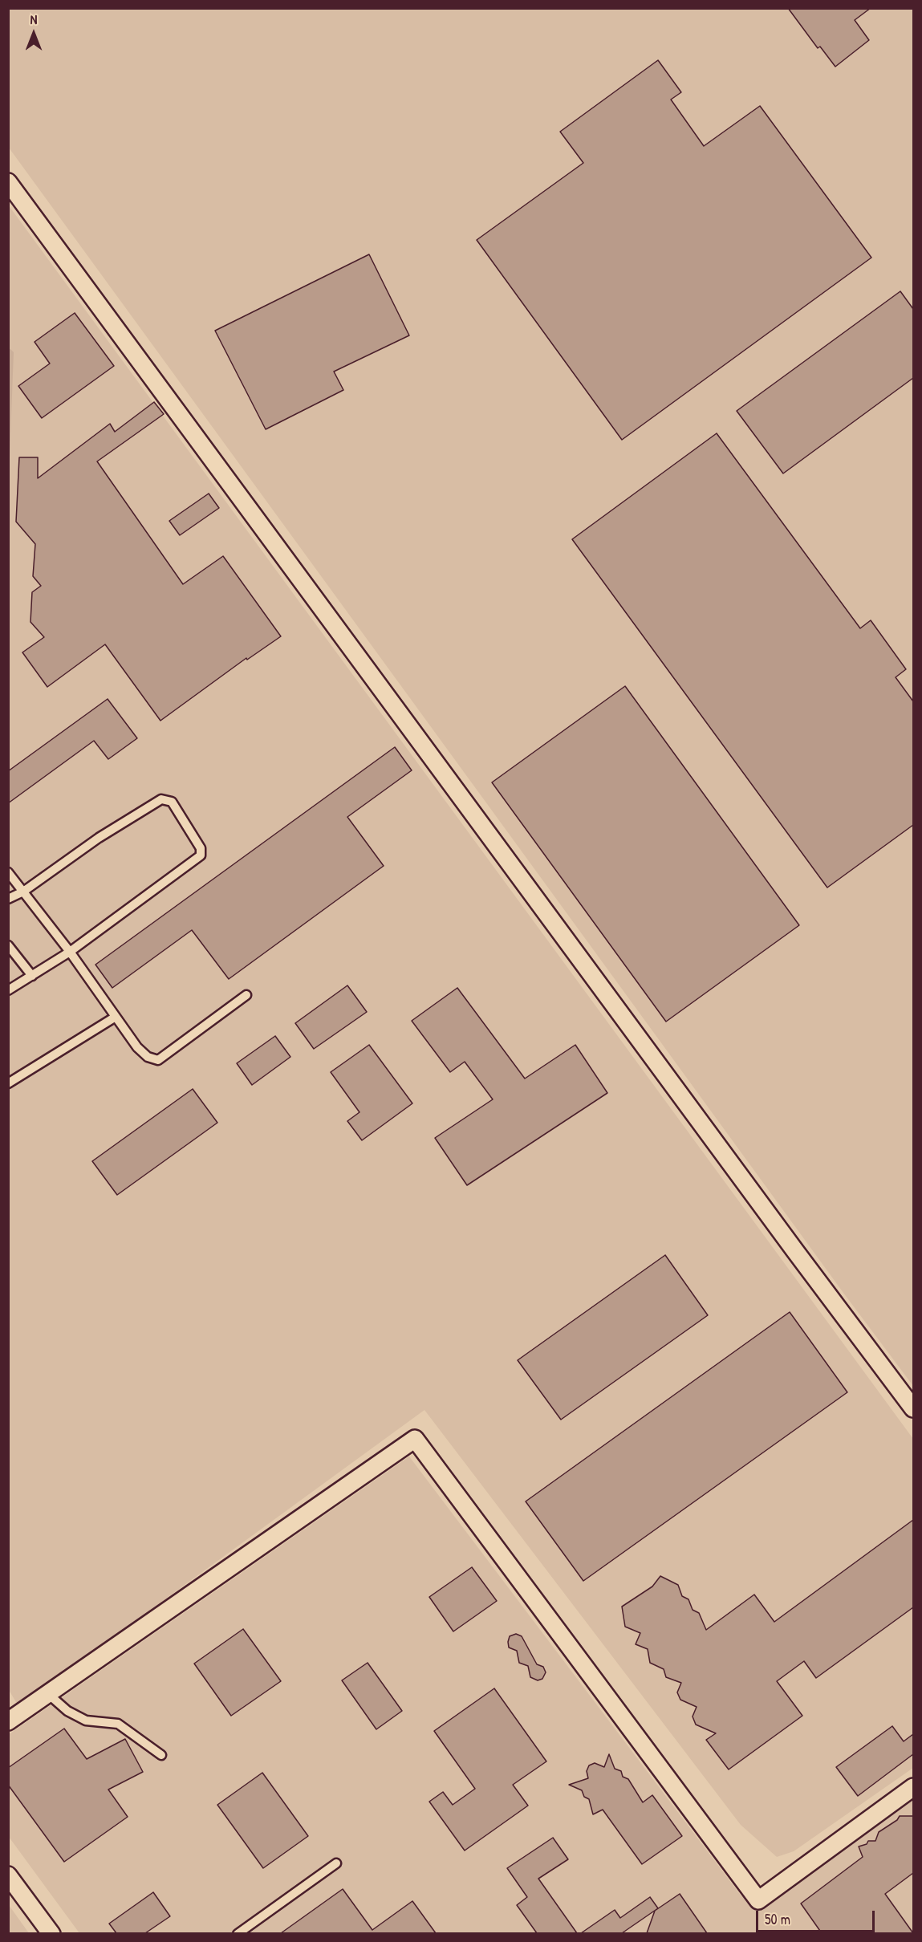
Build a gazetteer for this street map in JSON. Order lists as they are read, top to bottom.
{
  "scale_bar": "50 m",
  "north": "top"
}
